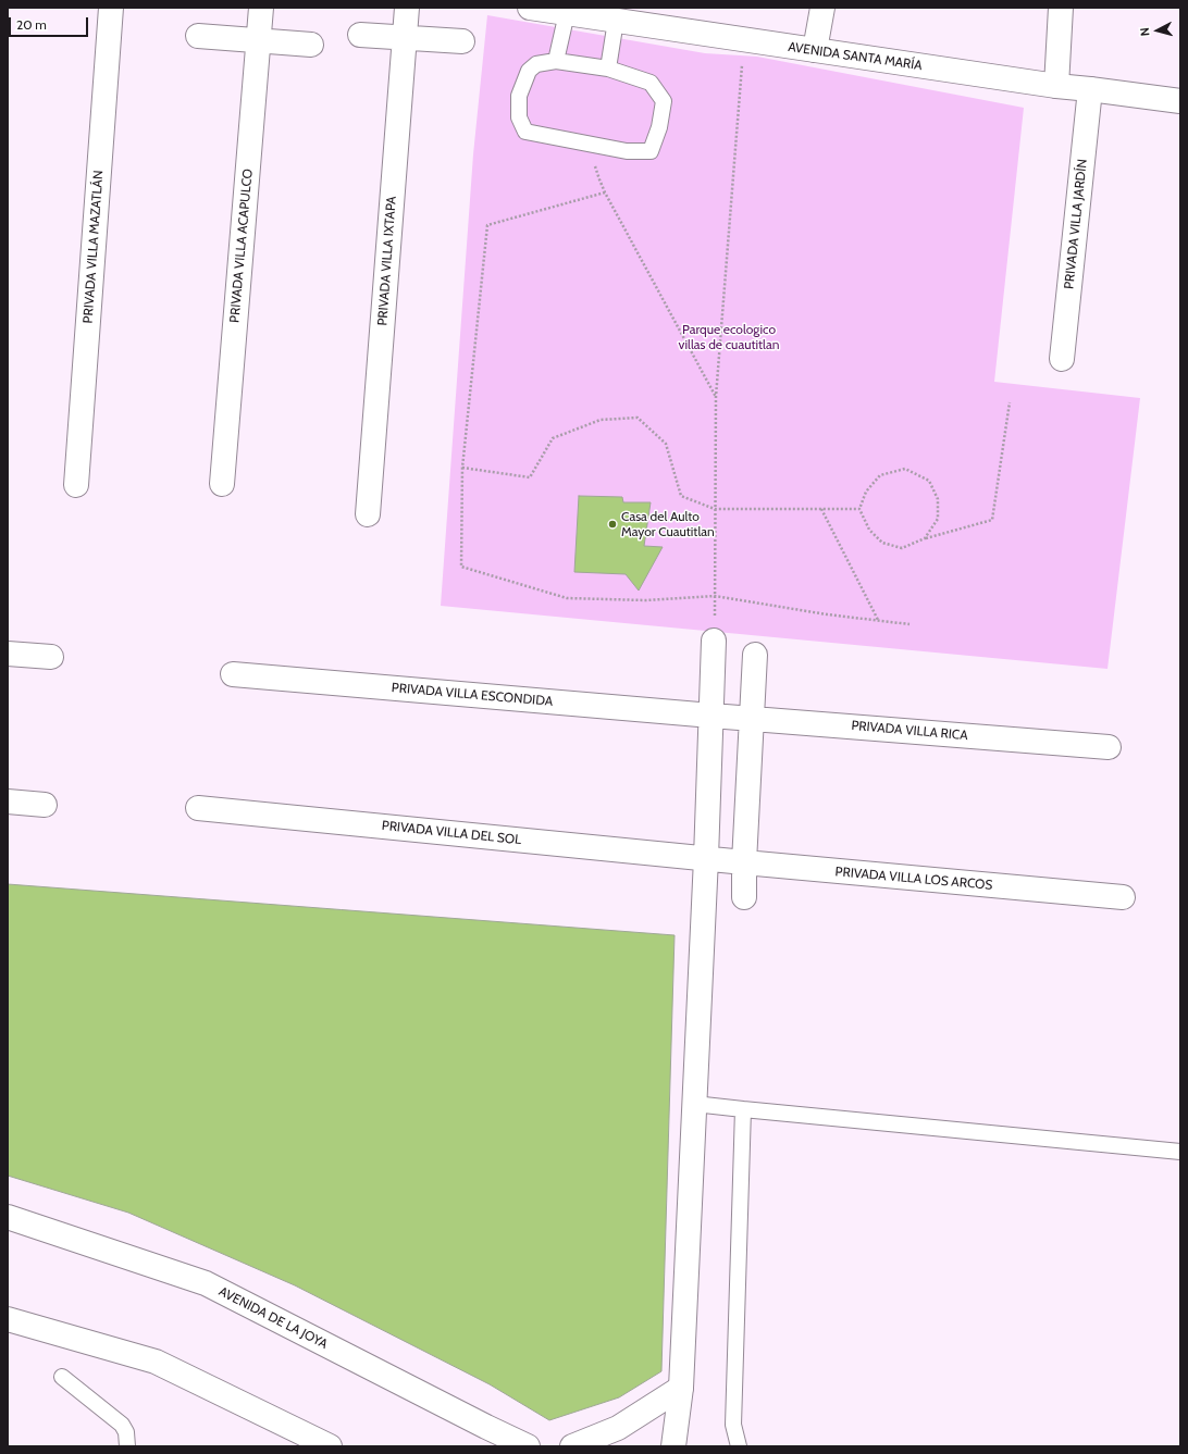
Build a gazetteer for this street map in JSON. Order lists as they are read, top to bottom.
{
  "streets": {
    "street": [
      "AVENIDA SANTA MARÍA",
      "PRIVADA VILLA JARDÍN",
      "PRIVADA VILLA ACAPULCO",
      "PRIVADA VILLA MAZATLÁN",
      "PRIVADA VILLA IXTAPA",
      "PRIVADA VILLA ESCONDIDA",
      "PRIVADA VILLA RICA",
      "PRIVADA VILLA DEL SOL",
      "PRIVADA VILLA LOS ARCOS",
      "AVENIDA DE LA JOYA"
    ]
  },
  "crossings": [
    ["AVENIDA SANTA MARÍA", "PRIVADA VILLA JARDÍN"],
    ["PRIVADA VILLA ESCONDIDA", "PRIVADA VILLA RICA"],
    ["PRIVADA VILLA DEL SOL", "PRIVADA VILLA LOS ARCOS"]
  ],
  "parks": ["Parque ecologico villas de cuautitlan"],
  "places": ["Casa del Aulto Mayor Cuautitlan"],
  "scale_bar": "20 m",
  "north": "left"
}
